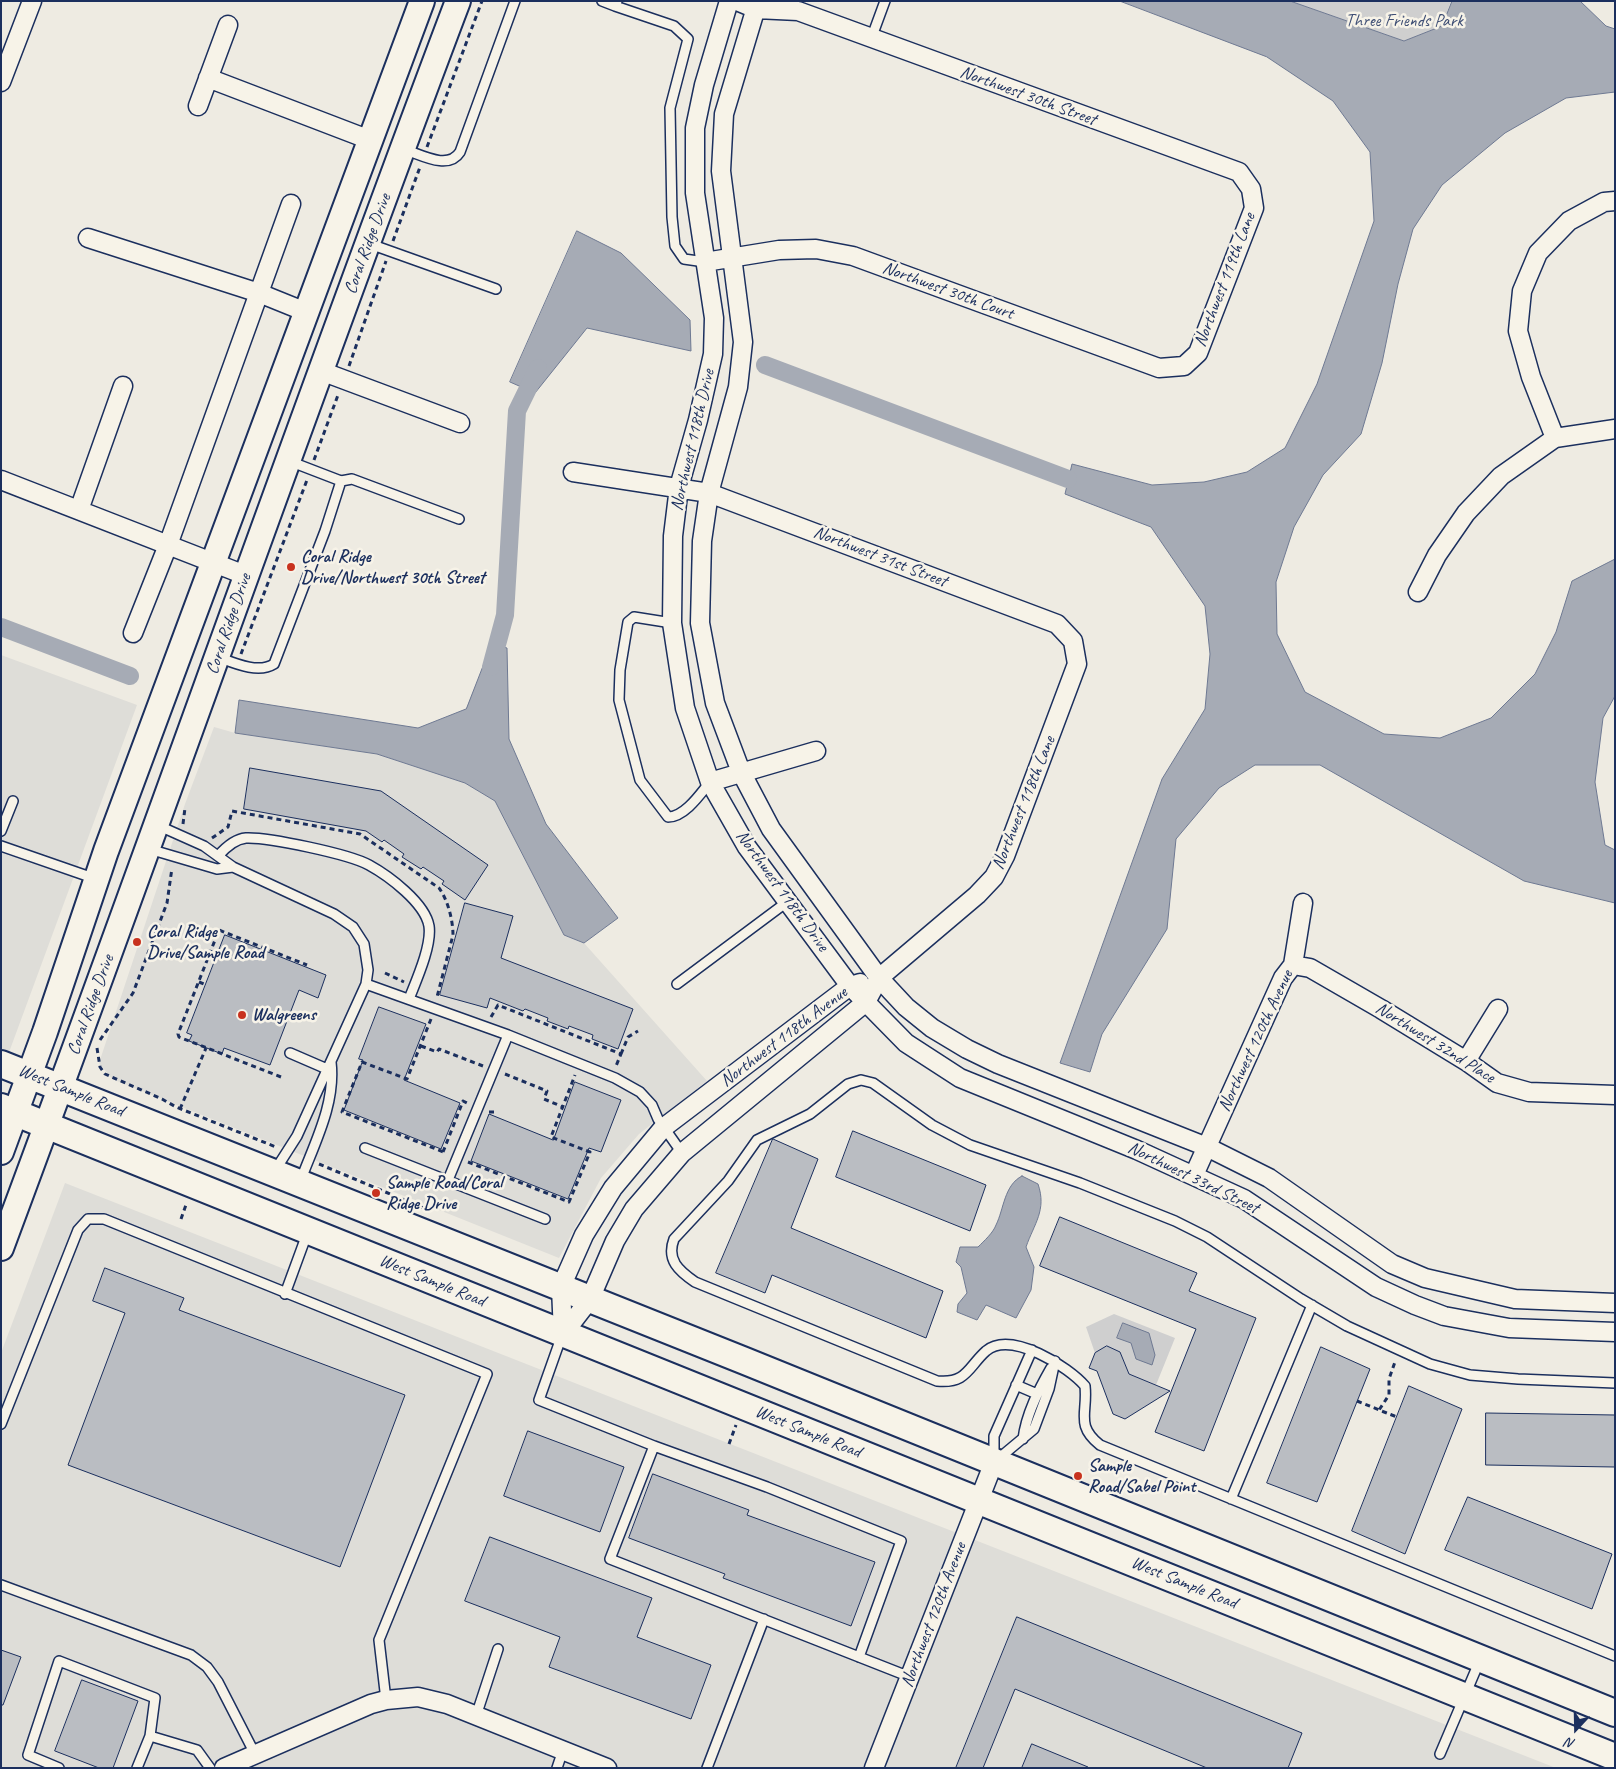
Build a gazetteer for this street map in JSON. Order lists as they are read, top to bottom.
{
  "streets": {
    "main road": ["Coral Ridge Drive", "West Sample Road"],
    "street": [
      "Northwest 30th Street",
      "Northwest 119th Lane",
      "Northwest 30th Court",
      "Northwest 118th Drive",
      "Northwest 31st Street",
      "Northwest 118th Lane",
      "Northwest 118th Avenue",
      "Northwest 120th Avenue",
      "Northwest 32nd Place",
      "Northwest 33rd Street"
    ]
  },
  "crossings": [
    ["Northwest 30th Street", "Northwest 119th Lane"],
    ["Northwest 30th Street", "Northwest 118th Drive"],
    ["Coral Ridge Drive", "West Sample Road"],
    ["Northwest 119th Lane", "Northwest 30th Court"],
    ["Northwest 30th Court", "Northwest 118th Drive"],
    ["Northwest 118th Drive", "Northwest 31st Street"],
    ["Northwest 118th Drive", "Northwest 118th Lane"],
    ["Northwest 118th Drive", "Northwest 118th Avenue"],
    ["Northwest 118th Drive", "Northwest 33rd Street"],
    ["Northwest 31st Street", "Northwest 118th Lane"],
    ["Northwest 118th Lane", "Northwest 118th Avenue"],
    ["Northwest 118th Lane", "Northwest 33rd Street"],
    ["Northwest 118th Avenue", "West Sample Road"],
    ["Northwest 118th Avenue", "Northwest 33rd Street"],
    ["Northwest 120th Avenue", "Northwest 32nd Place"],
    ["Northwest 120th Avenue", "West Sample Road"],
    ["Northwest 120th Avenue", "Northwest 33rd Street"]
  ],
  "parks": ["Three Friends Park"],
  "places": [
    "Coral Ridge Drive/Northwest 30th Street",
    "Coral Ridge Drive/Sample Road",
    "Walgreens",
    "Sample Road/Coral Ridge Drive",
    "Sample Road/Sabel Point"
  ],
  "north": "bottom"
}
